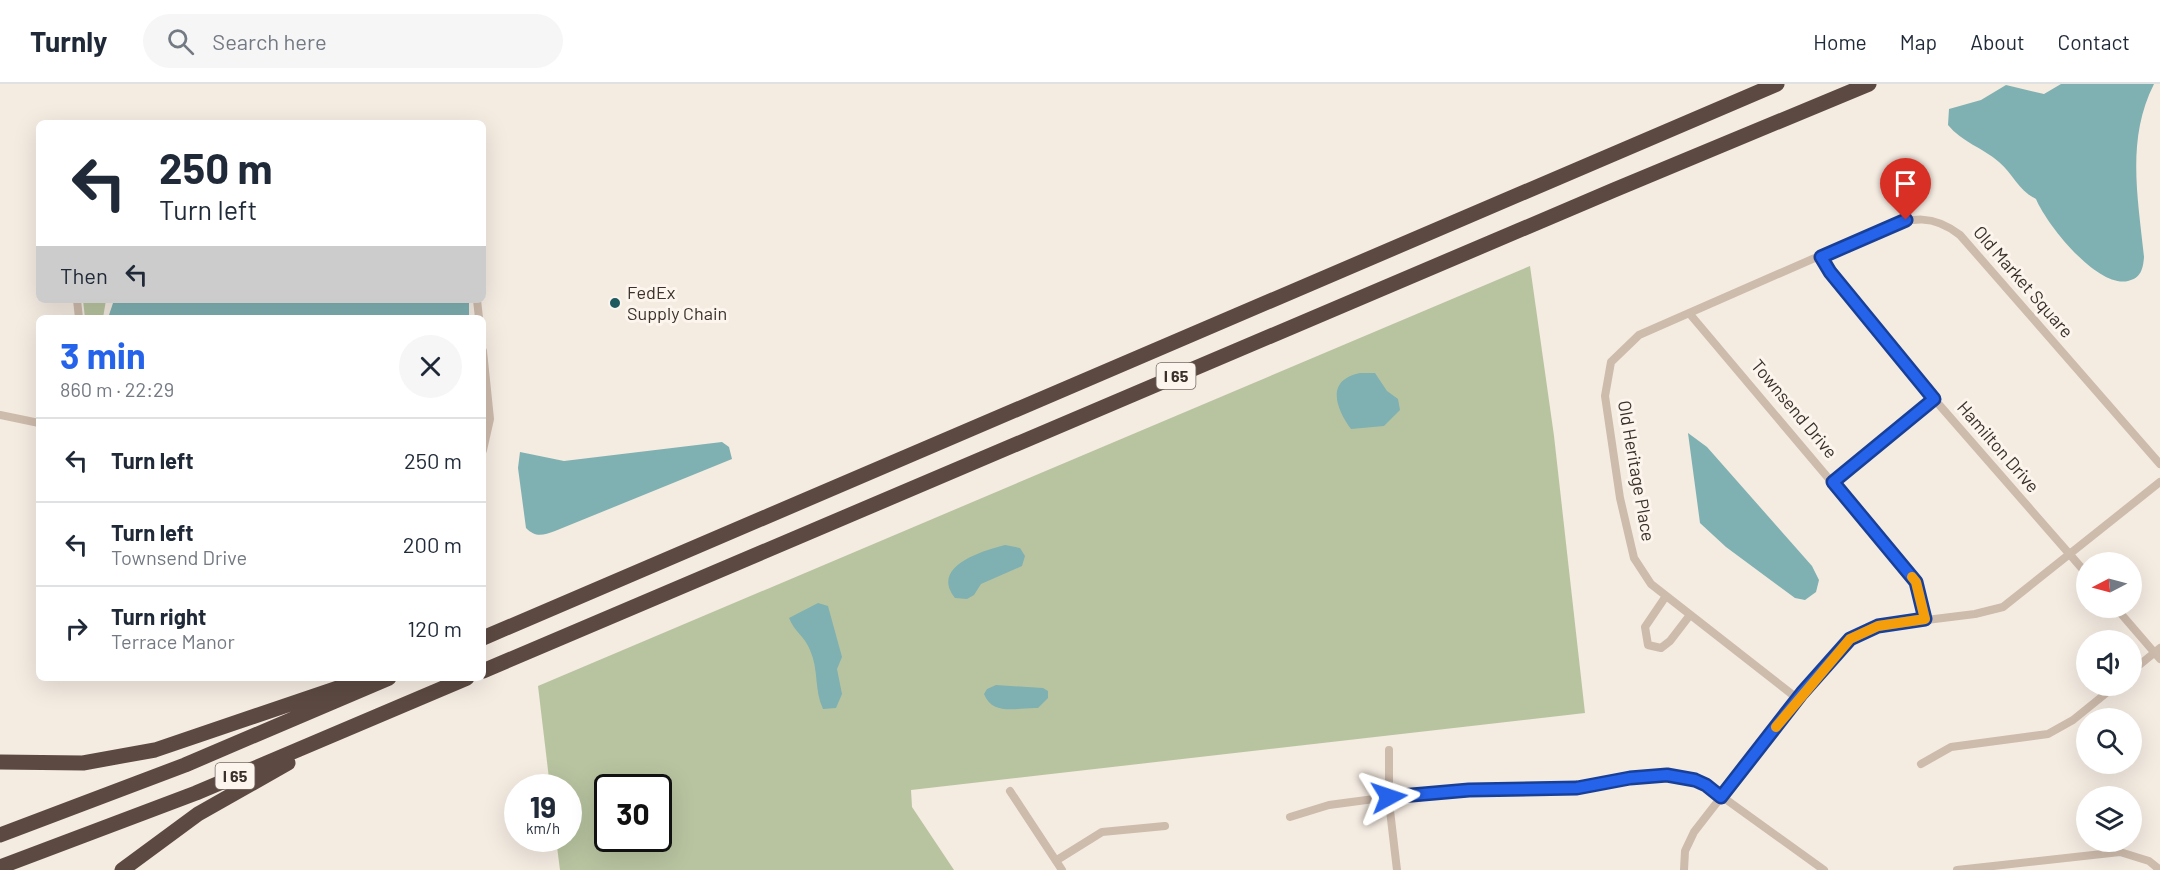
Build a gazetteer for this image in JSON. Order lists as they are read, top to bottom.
{
  "streets": {
    "highway": ["I 65"],
    "street": [
      "Old Market Square",
      "Townsend Drive",
      "Hamilton Drive",
      "Old Heritage Place"
    ]
  },
  "crossings": [
    ["Old Market Square", "Townsend Drive"],
    ["Old Market Square", "Hamilton Drive"],
    ["Old Market Square", "Old Heritage Place"],
    ["Townsend Drive", "Old Heritage Place"]
  ],
  "places": ["FedEx Supply Chain"],
  "north": "left",
  "page": {
    "header": "Turnly",
    "search": "Search here",
    "nav": [
      "Home",
      "Map",
      "About",
      "Contact"
    ],
    "turn": ["250 m", "Turn left"],
    "then": "Then",
    "heading": ["3 min", "860 m · 22:29"],
    "list": [
      {
        "name": "Turn left",
        "value": "250 m"
      },
      {
        "name": "Turn left",
        "note": "Townsend Drive",
        "value": "200 m"
      },
      {
        "name": "Turn right",
        "note": "Terrace Manor",
        "value": "120 m"
      }
    ],
    "speed": "19 km/h",
    "limit": "30"
  }
}
